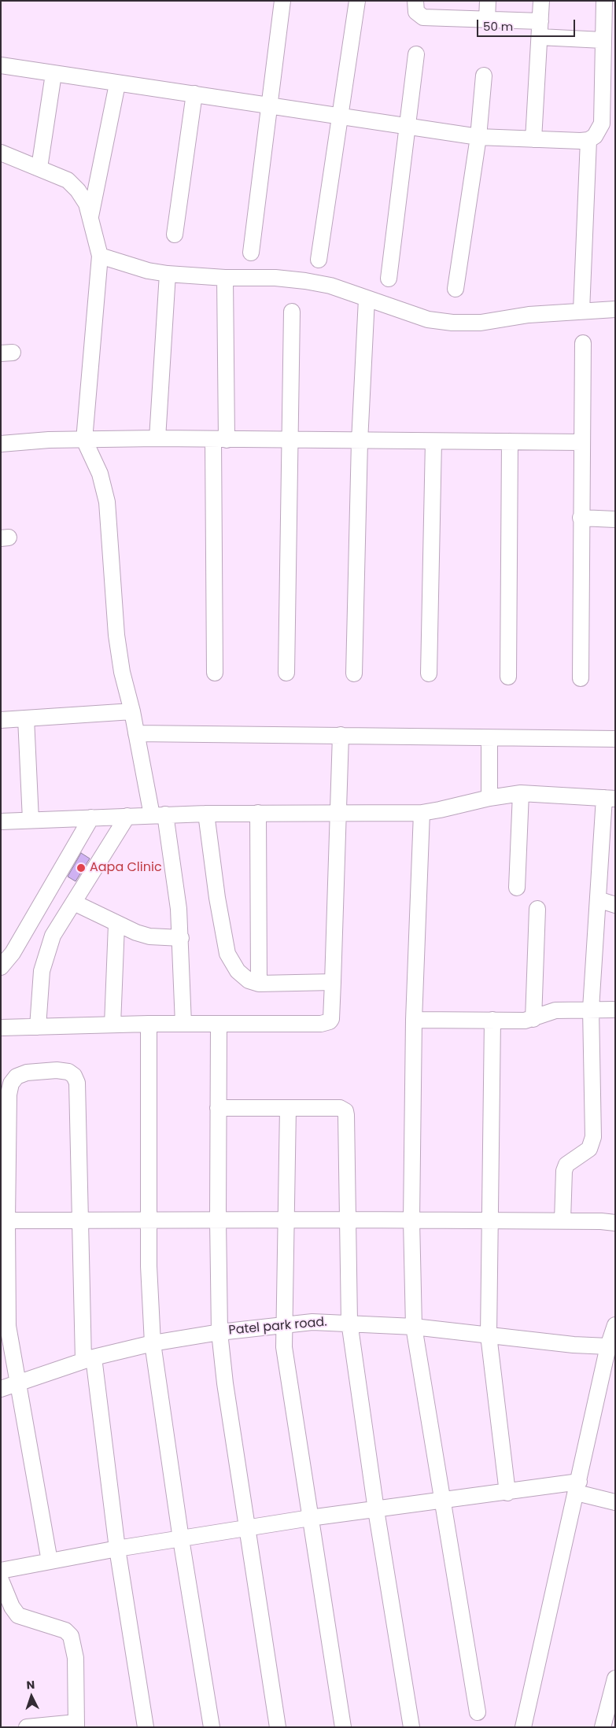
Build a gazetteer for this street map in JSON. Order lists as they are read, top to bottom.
{
  "streets": {
    "street": ["Patel park road."]
  },
  "places": ["Aapa Clinic"],
  "scale_bar": "50 m",
  "north": "top"
}
